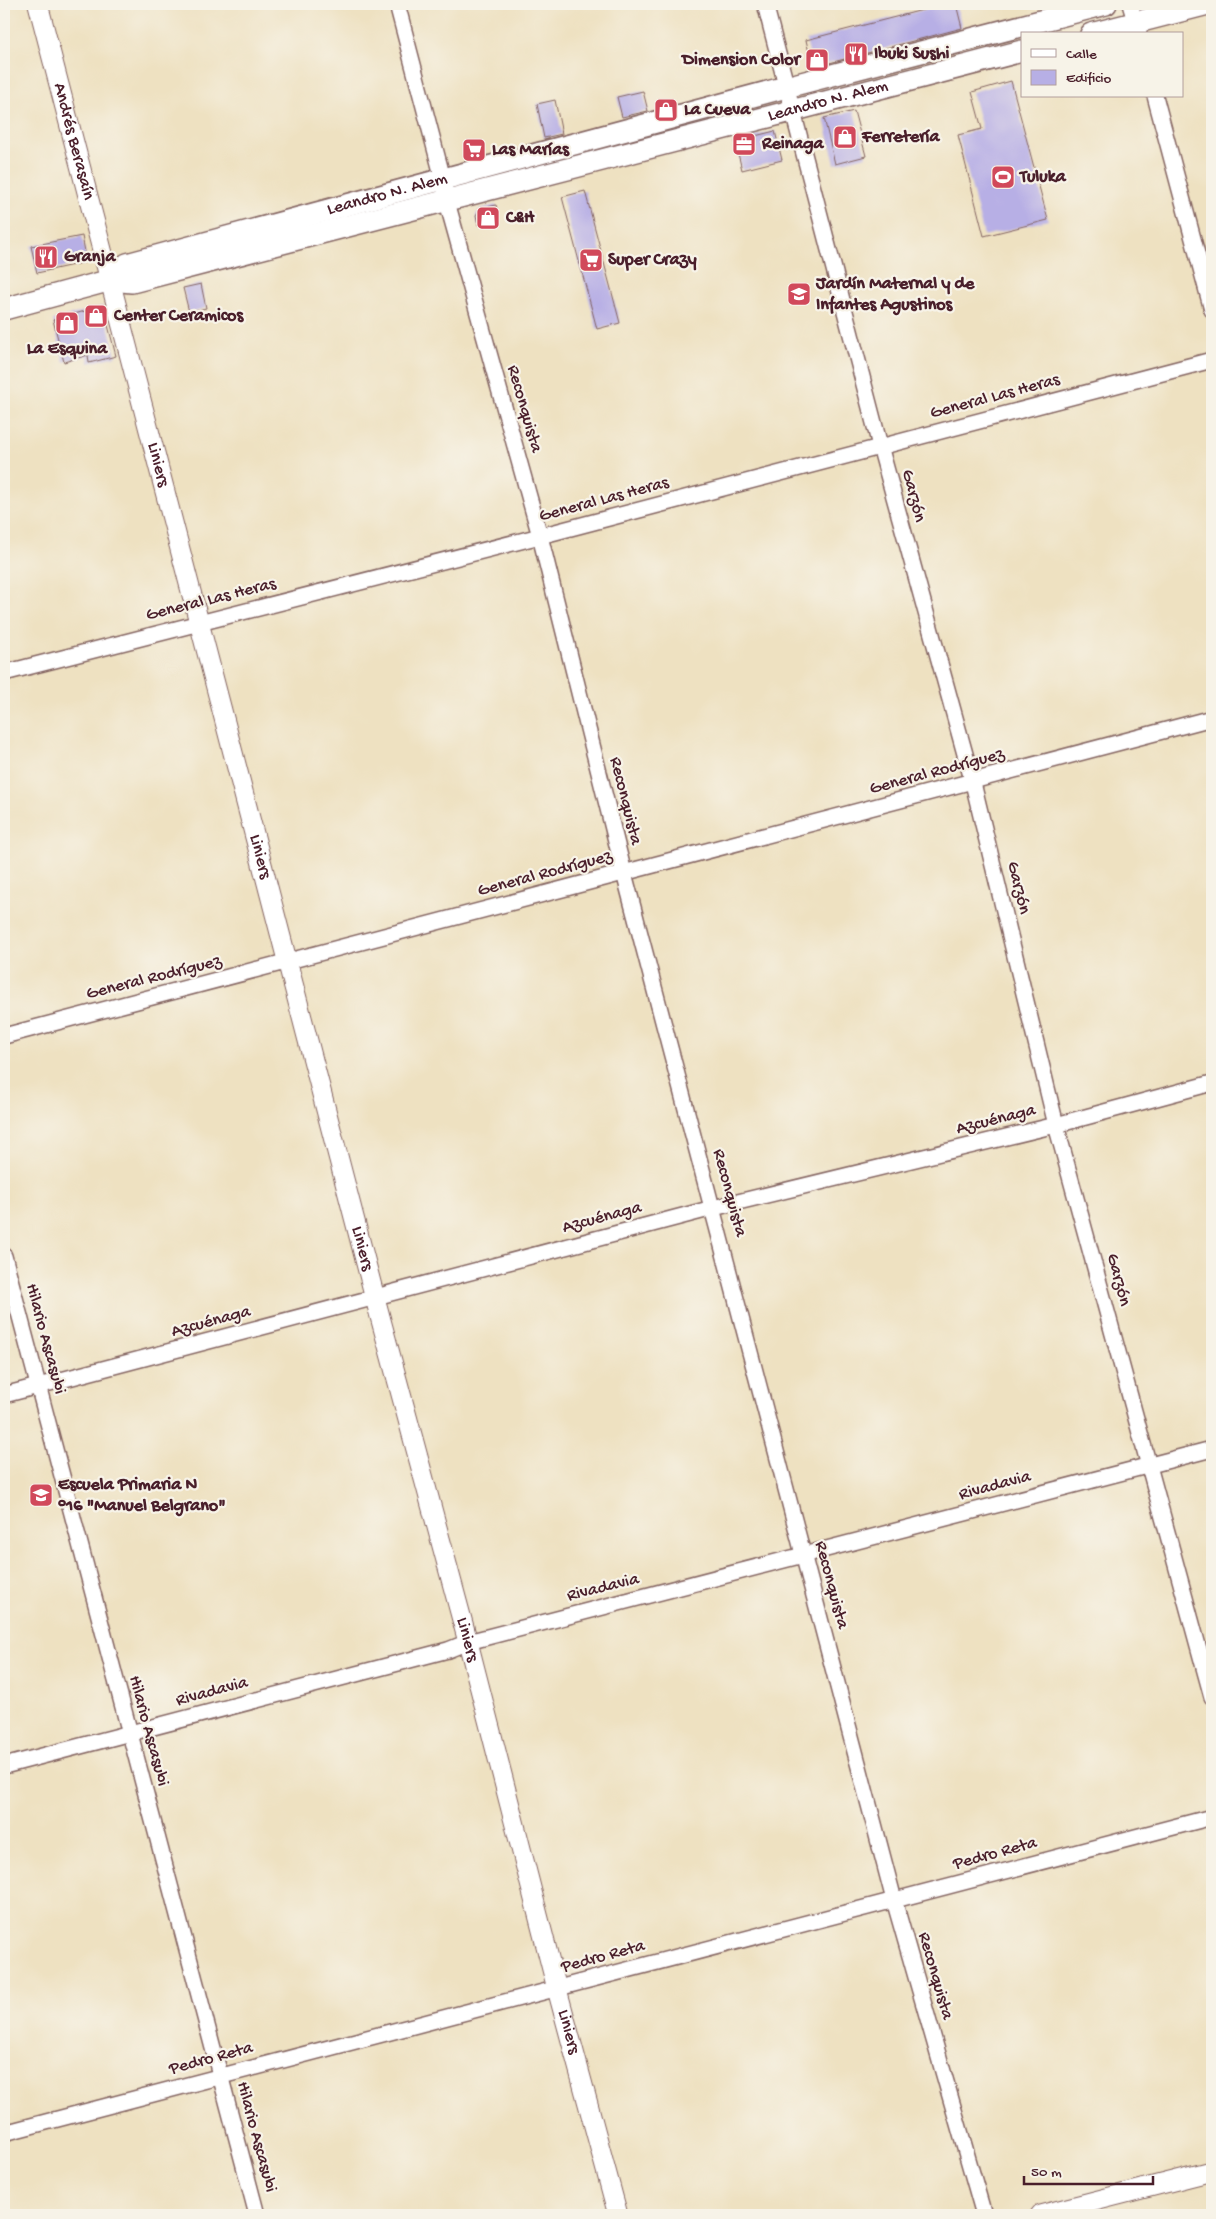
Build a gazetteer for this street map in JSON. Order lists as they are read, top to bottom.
{
  "streets": {
    "main road": ["Leandro N. Alem"],
    "street": [
      "Andrés Berasaín",
      "General Las Heras",
      "Reconquista",
      "Liniers",
      "Garzón",
      "General Rodríguez",
      "Azcuénaga",
      "Hilario Ascasubi",
      "Rivadavia",
      "Pedro Reta"
    ]
  },
  "crossings": [
    ["Leandro N. Alem", "Andrés Berasaín"],
    ["Leandro N. Alem", "Reconquista"],
    ["Leandro N. Alem", "Liniers"],
    ["Leandro N. Alem", "Garzón"],
    ["Andrés Berasaín", "Liniers"],
    ["General Las Heras", "Reconquista"],
    ["General Las Heras", "Liniers"],
    ["General Las Heras", "Garzón"],
    ["Reconquista", "General Rodríguez"],
    ["Reconquista", "Azcuénaga"],
    ["Reconquista", "Rivadavia"],
    ["Reconquista", "Pedro Reta"],
    ["Liniers", "General Rodríguez"],
    ["Liniers", "Azcuénaga"],
    ["Liniers", "Rivadavia"],
    ["Liniers", "Pedro Reta"],
    ["Garzón", "General Rodríguez"],
    ["Garzón", "Azcuénaga"],
    ["Garzón", "Rivadavia"],
    ["Azcuénaga", "Hilario Ascasubi"],
    ["Hilario Ascasubi", "Rivadavia"],
    ["Hilario Ascasubi", "Pedro Reta"]
  ],
  "places": {
    "restaurant": ["Ibuki Sushi", "Granja"],
    "shop": [
      "Dimension Color",
      "La Cueva",
      "Ferretería",
      "C&H",
      "Center Ceramicos",
      "La Esquina"
    ],
    "office": ["Reinaga"],
    "supermarket": ["Las Marías", "Super Crazy"],
    "sports": ["Tuluka"],
    "school or university": ["Jardín Maternal y de Infantes Agustinos", "Escuela Primaria N °16 \"Manuel Belgrano\""]
  },
  "legend": ["Calle", "Edificio"],
  "scale_bar": "50 m"
}
